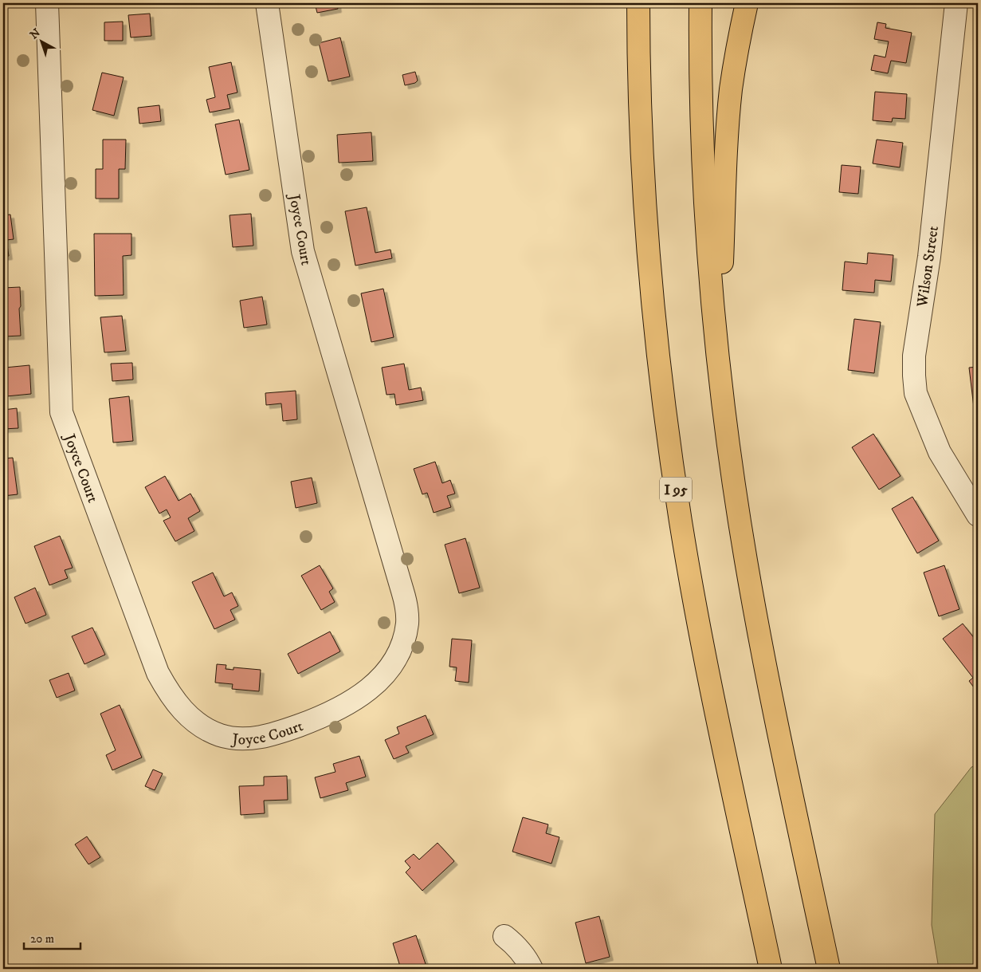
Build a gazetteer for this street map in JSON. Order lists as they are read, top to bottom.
{
  "streets": {
    "highway": ["I 95"],
    "street": ["Joyce Court", "Wilson Street"]
  },
  "scale_bar": "20 m",
  "north": "top left"
}
